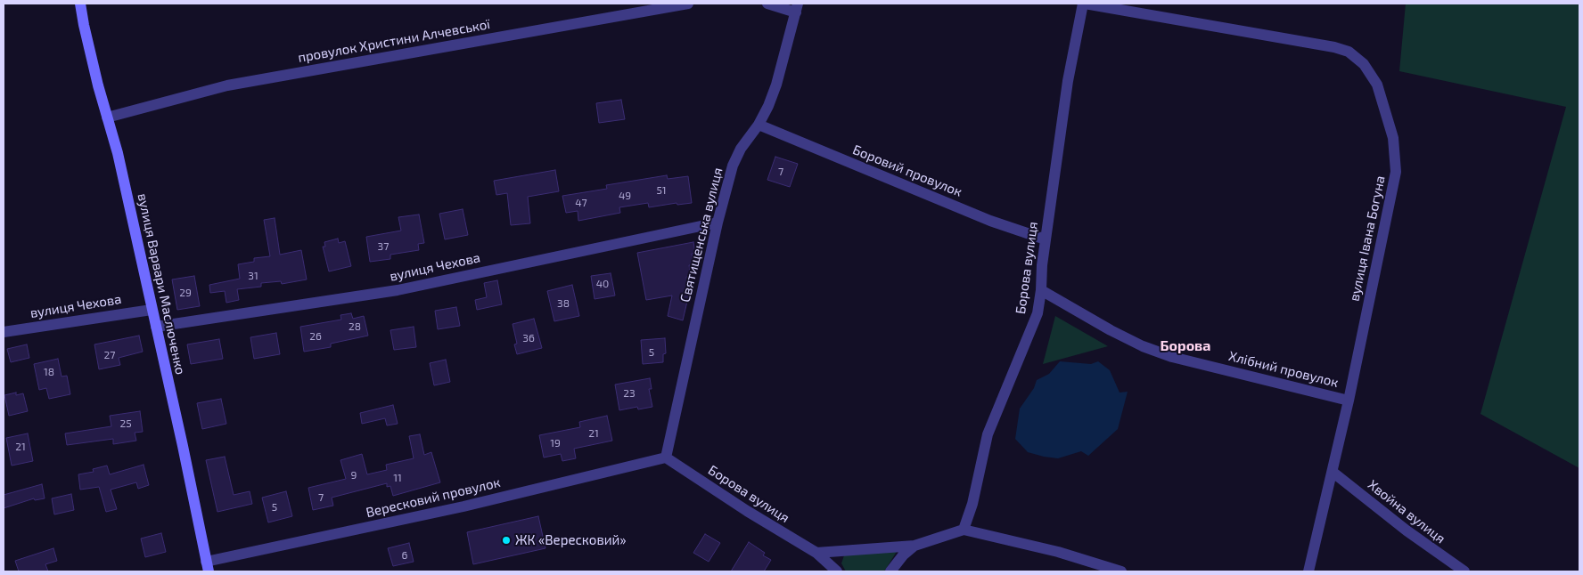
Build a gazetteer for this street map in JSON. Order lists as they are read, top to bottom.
{
  "streets": {
    "street": [
      "провулок Христини Алчевської",
      "Боровий провулок",
      "Святищенська вулиця",
      "вулиця Івана Богуна",
      "вулиця Чехова",
      "Борова вулиця",
      "вулиця Варвари Маслюченко",
      "Хлібний провулок",
      "Вересковий провулок",
      "Хвойна вулиця"
    ]
  },
  "crossings": [
    ["провулок Христини Алчевської", "вулиця Варвари Маслюченко"],
    ["Боровий провулок", "Святищенська вулиця"],
    ["Боровий провулок", "Борова вулиця"],
    ["Святищенська вулиця", "вулиця Чехова"],
    ["Святищенська вулиця", "Борова вулиця"],
    ["Святищенська вулиця", "Вересковий провулок"],
    ["вулиця Івана Богуна", "Борова вулиця"],
    ["вулиця Івана Богуна", "Хлібний провулок"],
    ["вулиця Івана Богуна", "Хвойна вулиця"],
    ["вулиця Чехова", "вулиця Варвари Маслюченко"],
    ["Борова вулиця", "Хлібний провулок"],
    ["Борова вулиця", "Вересковий провулок"],
    ["вулиця Варвари Маслюченко", "Вересковий провулок"]
  ],
  "districts": ["Борова"],
  "places": ["ЖК «Вересковий»"],
  "house_numbers": [
    "7",
    "51",
    "49",
    "47",
    "37",
    "31",
    "40",
    "29",
    "38",
    "28",
    "26",
    "36",
    "5",
    "27",
    "18",
    "23",
    "25",
    "21",
    "19",
    "21",
    "9",
    "11",
    "7",
    "5",
    "6"
  ]
}
